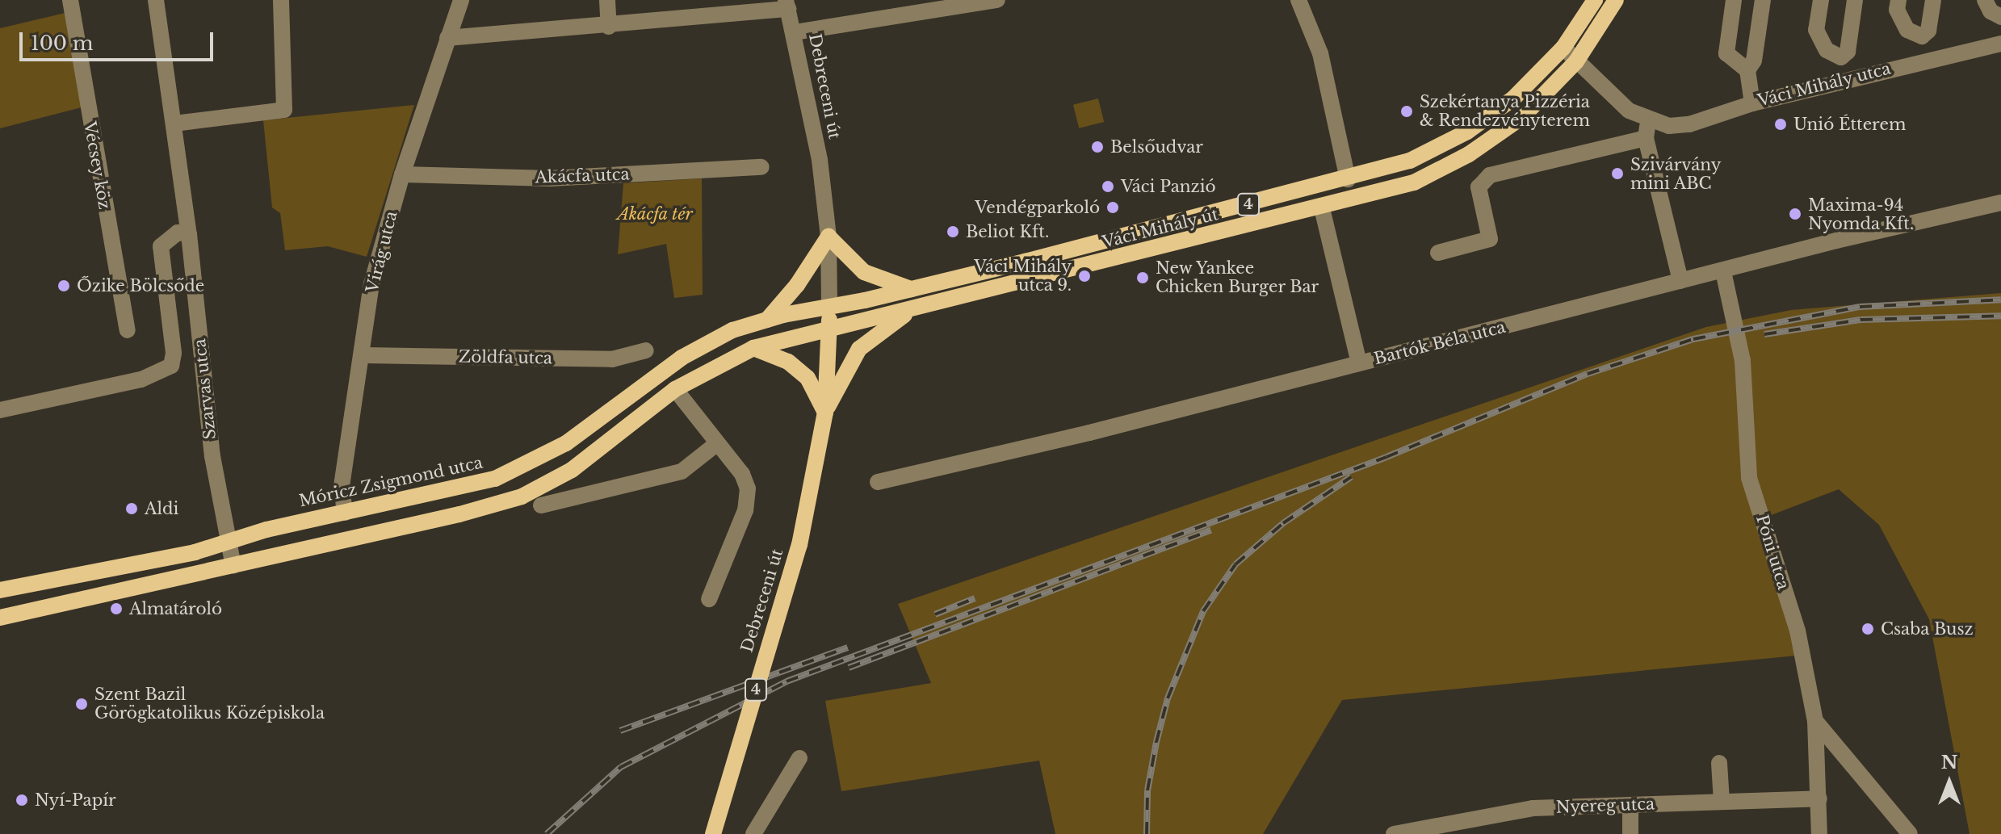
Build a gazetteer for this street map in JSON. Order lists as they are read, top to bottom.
{
  "streets": {
    "main road": [
      "Debreceni út",
      "4",
      "Váci Mihály út",
      "Móricz Zsigmond utca"
    ],
    "street": [
      "Váci Mihály utca",
      "Vécsey köz",
      "Akácfa utca",
      "Virág utca",
      "Bartók Béla utca",
      "Zöldfa utca",
      "Szarvas utca",
      "Póni utca",
      "Nyereg utca"
    ]
  },
  "crossings": [
    ["Váci Mihály utca", "4"],
    ["Váci Mihály utca", "Váci Mihály út"],
    ["Debreceni út", "Váci Mihály út"],
    ["Debreceni út", "Móricz Zsigmond utca"],
    ["Akácfa utca", "Virág utca"],
    ["4", "Váci Mihály út"],
    ["Váci Mihály út", "Móricz Zsigmond utca"],
    ["Virág utca", "Zöldfa utca"],
    ["Virág utca", "Móricz Zsigmond utca"],
    ["Bartók Béla utca", "Póni utca"],
    ["Szarvas utca", "Móricz Zsigmond utca"],
    ["Póni utca", "Nyereg utca"]
  ],
  "parks": ["Akácfa tér"],
  "places": [
    "Szekértanya Pizzéria & Rendezvényterem",
    "Unió Étterem",
    "Belsőudvar",
    "Szivárvány mini ABC",
    "Váci Panzió",
    "Vendégparkoló",
    "Maxima-94 Nyomda Kft.",
    "Beliot Kft.",
    "Váci Mihály utca 9.",
    "New Yankee Chicken Burger Bar",
    "Őzike Bölcsőde",
    "Aldi",
    "Almatároló",
    "Csaba Busz",
    "Szent Bazil Görögkatolikus Középiskola",
    "Nyí-Papír"
  ],
  "scale_bar": "100 m",
  "north": "top"
}
